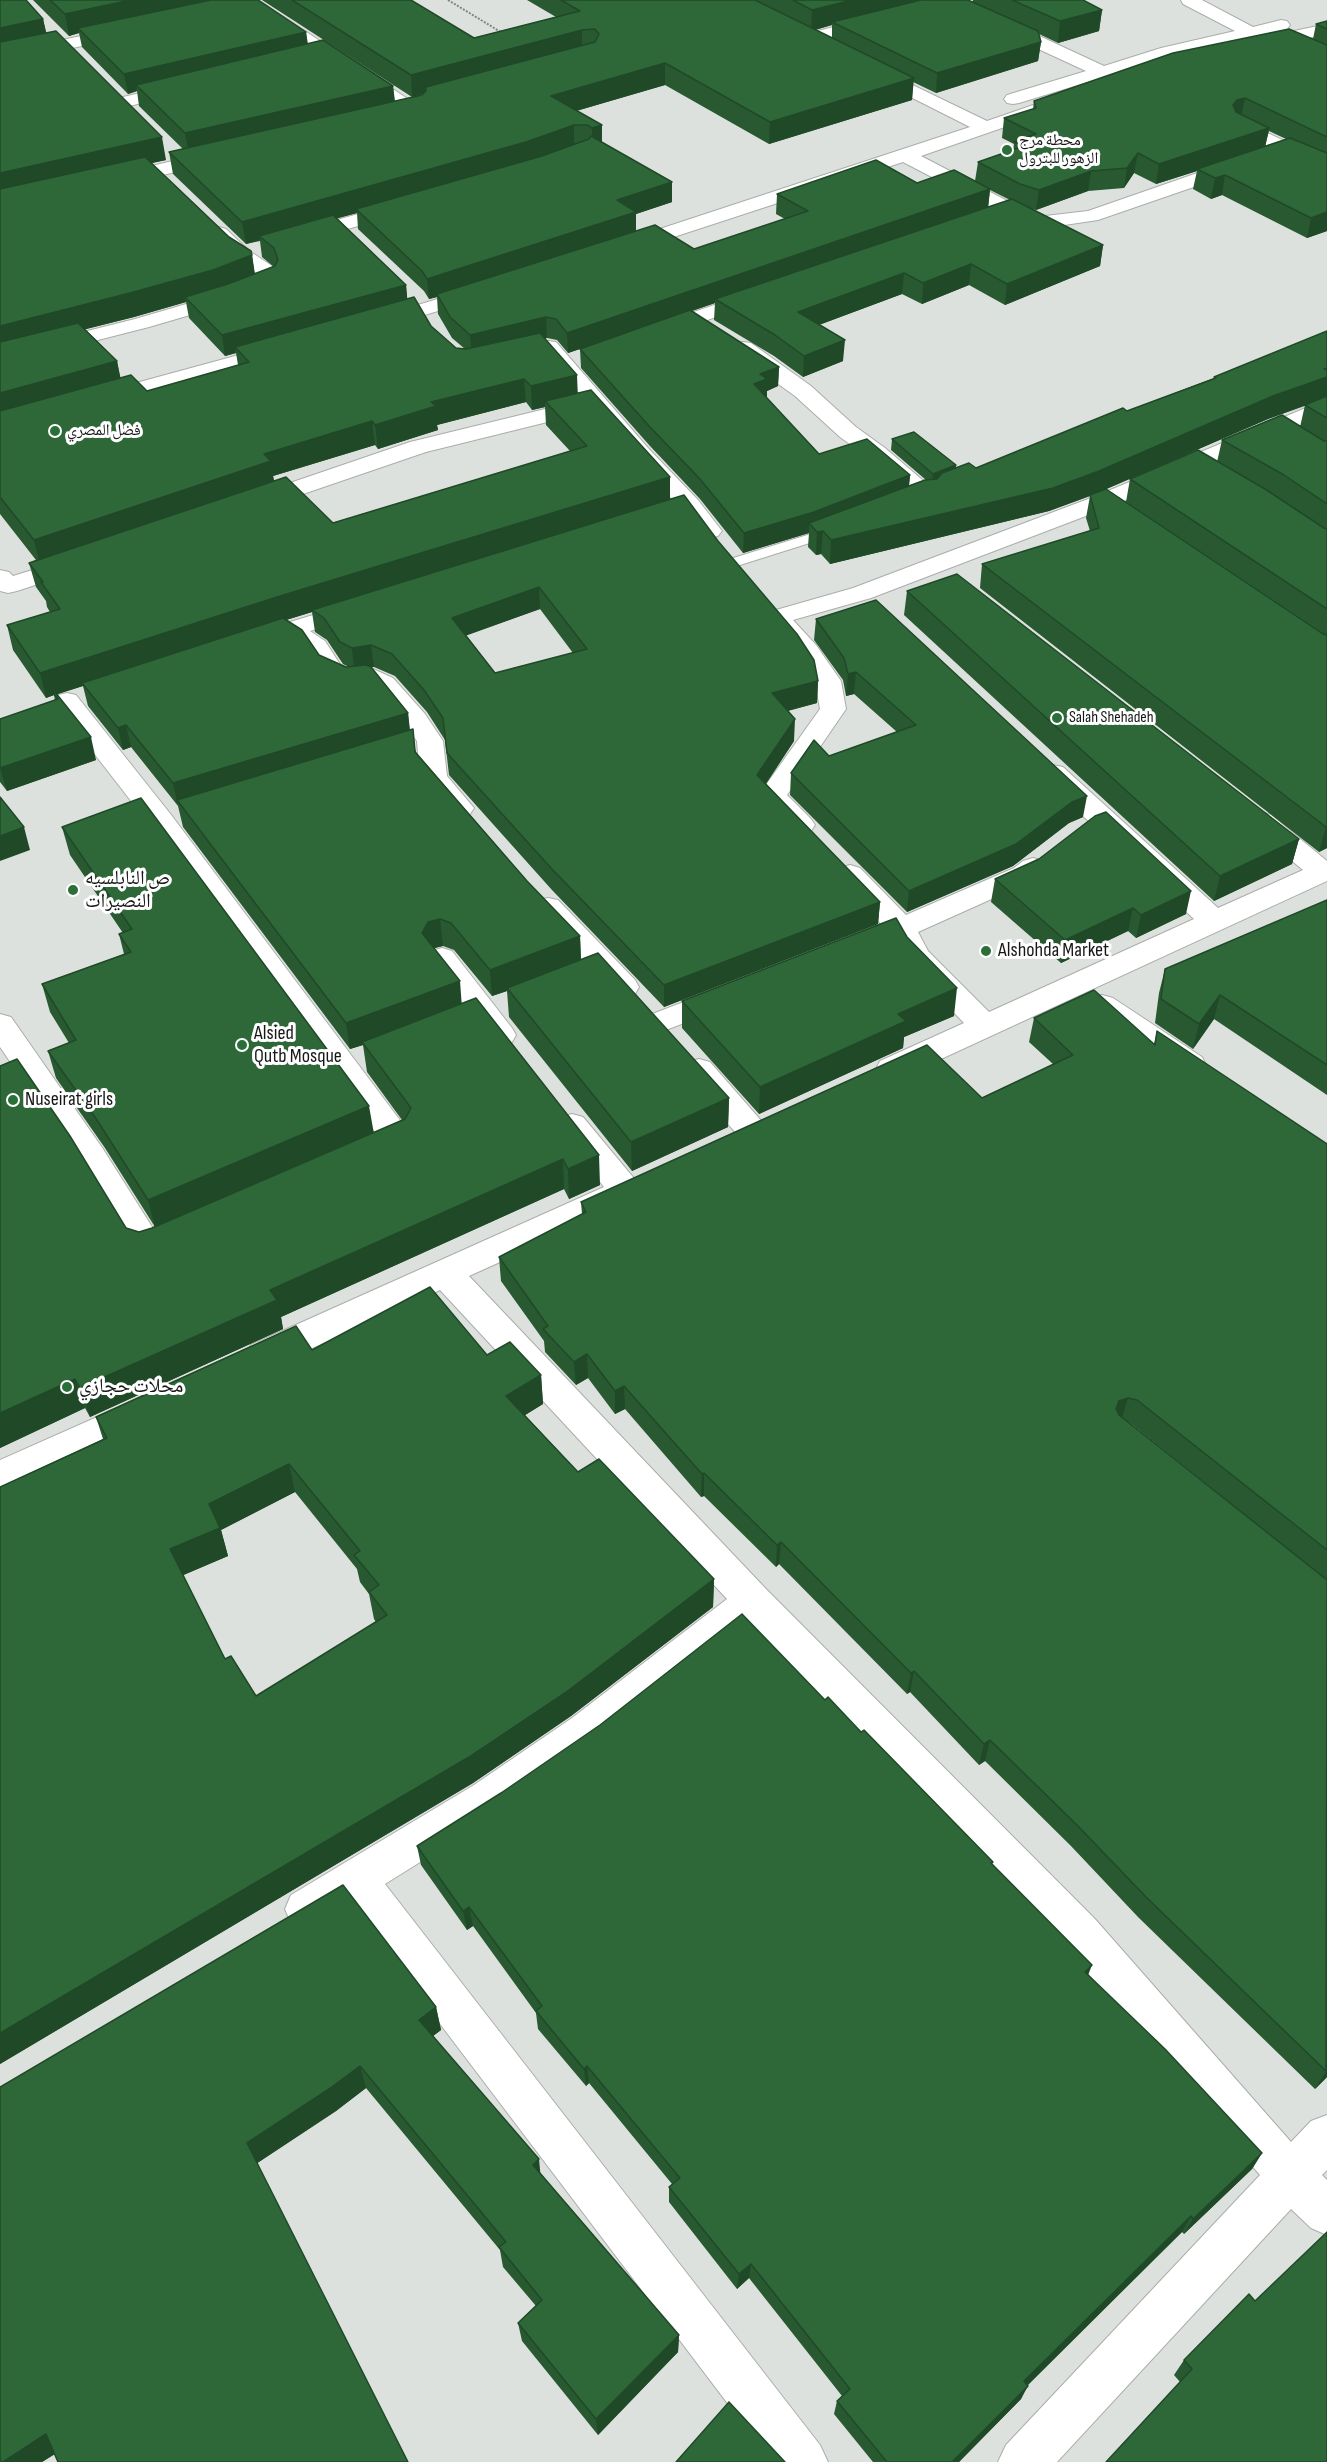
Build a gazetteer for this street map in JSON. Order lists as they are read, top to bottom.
{
  "places": [
    "محطة مرج الزهور للبترول",
    "فضل المصري",
    "Salah Shehadeh",
    "ص النابلسيه النصيرات",
    "Alshohda Market",
    "Alsied Qutb Mosque",
    "Nuseirat girls",
    "محلات حجازي"
  ]
}
